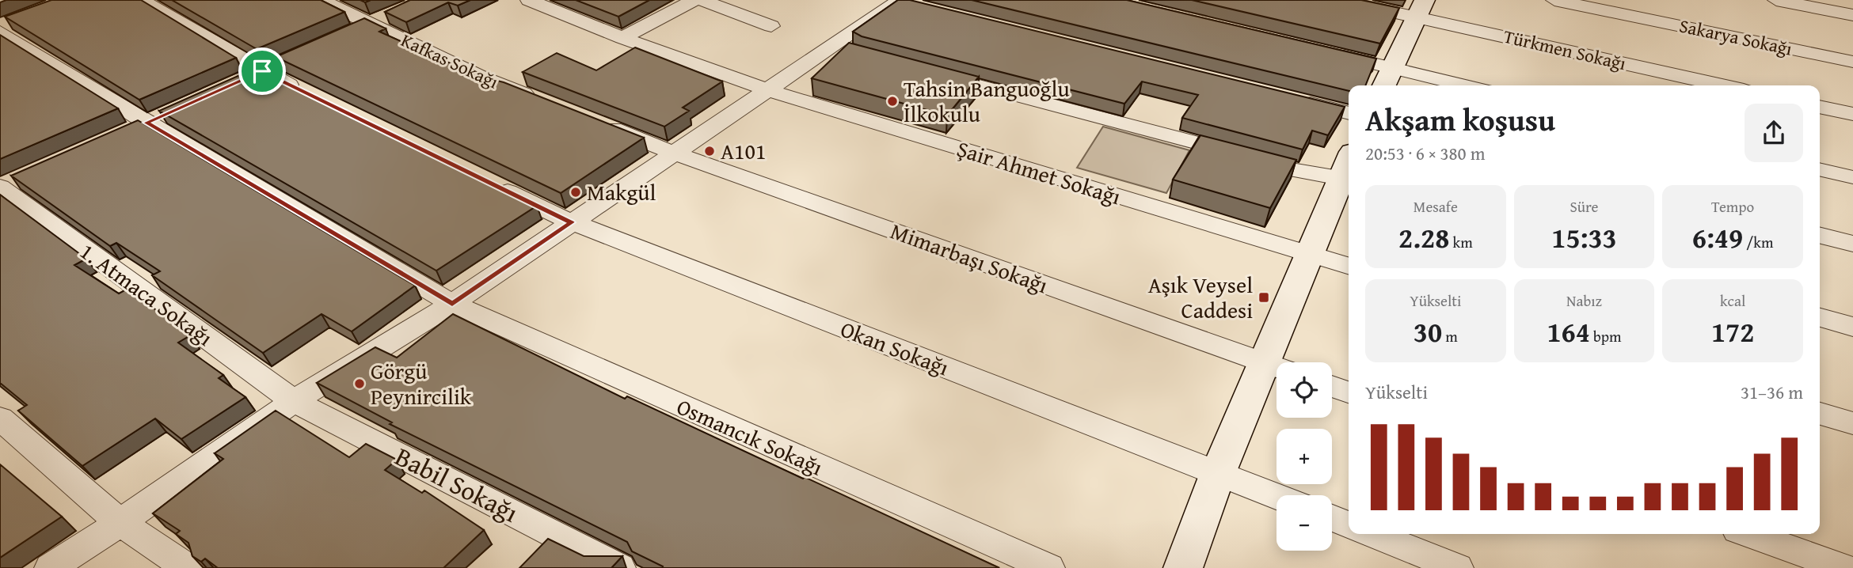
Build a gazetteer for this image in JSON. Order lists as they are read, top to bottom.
{
  "streets": {
    "street": [
      "Sakarya Sokağı",
      "Türkmen Sokağı",
      "Kafkas Sokağı",
      "Şair Ahmet Sokağı",
      "Mimarbaşı Sokağı",
      "1. Atmaca Sokağı",
      "Okan Sokağı",
      "Osmancık Sokağı",
      "Babil Sokağı"
    ]
  },
  "crossings": [
    ["1. Atmaca Sokağı", "Babil Sokağı"]
  ],
  "places": {
    "other": [
      "Tahsin Banguoğlu İlkokulu",
      "A101",
      "Makgül",
      "Görgü Peynircilik"
    ],
    "transit": ["Aşık Veysel Caddesi"]
  },
  "page": {
    "heading": ["Akşam koşusu", "20:53 · 6 × 380 m"],
    "stats": [
      ["Mesafe", "2.28 km"],
      ["Süre", "15:33"],
      ["Tempo", "6:49 /km"],
      ["Yükselti", "30 m"],
      ["Nabız", "164 bpm"],
      ["kcal", "172"]
    ],
    "map_buttons": ["+", "−"],
    "chart": ["Yükselti", "31–36 m"]
  }
}
